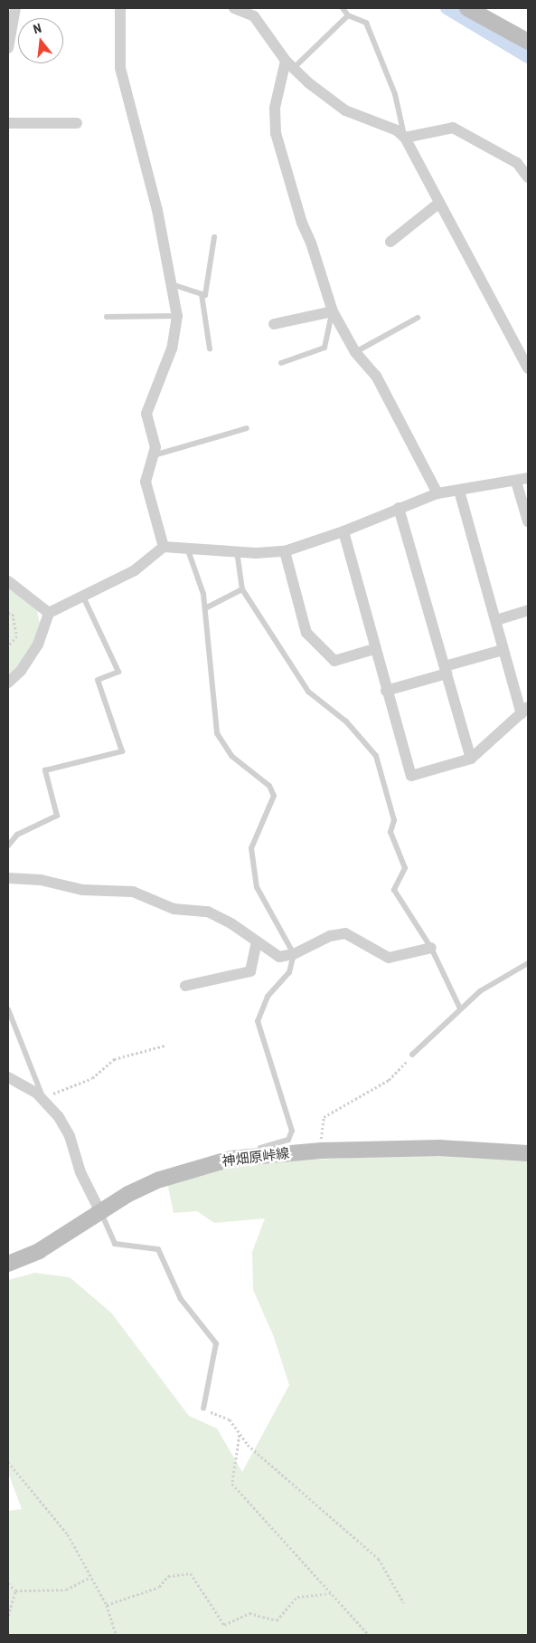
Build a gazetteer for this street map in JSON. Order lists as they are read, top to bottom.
{
  "streets": {
    "street": ["神畑原峠線"]
  },
  "north": "top"
}
